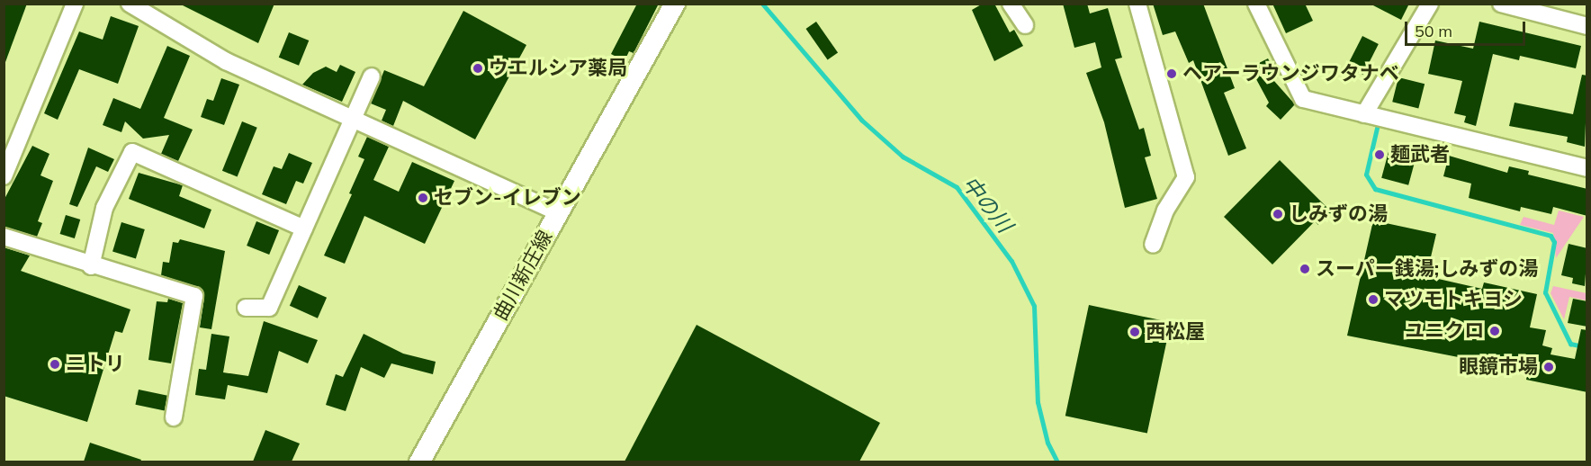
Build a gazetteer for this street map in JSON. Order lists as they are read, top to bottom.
{
  "streets": {
    "main road": ["曲川新庄線"]
  },
  "water": ["中の川"],
  "places": [
    "ウエルシア薬局",
    "ヘアーラウンジワタナベ",
    "麺武者",
    "セブン-イレブン",
    "しみずの湯",
    "スーパー銭湯;しみずの湯",
    "マツモトキヨシ",
    "ユニクロ",
    "西松屋",
    "ニトリ",
    "眼鏡市場"
  ],
  "scale_bar": "50 m"
}
